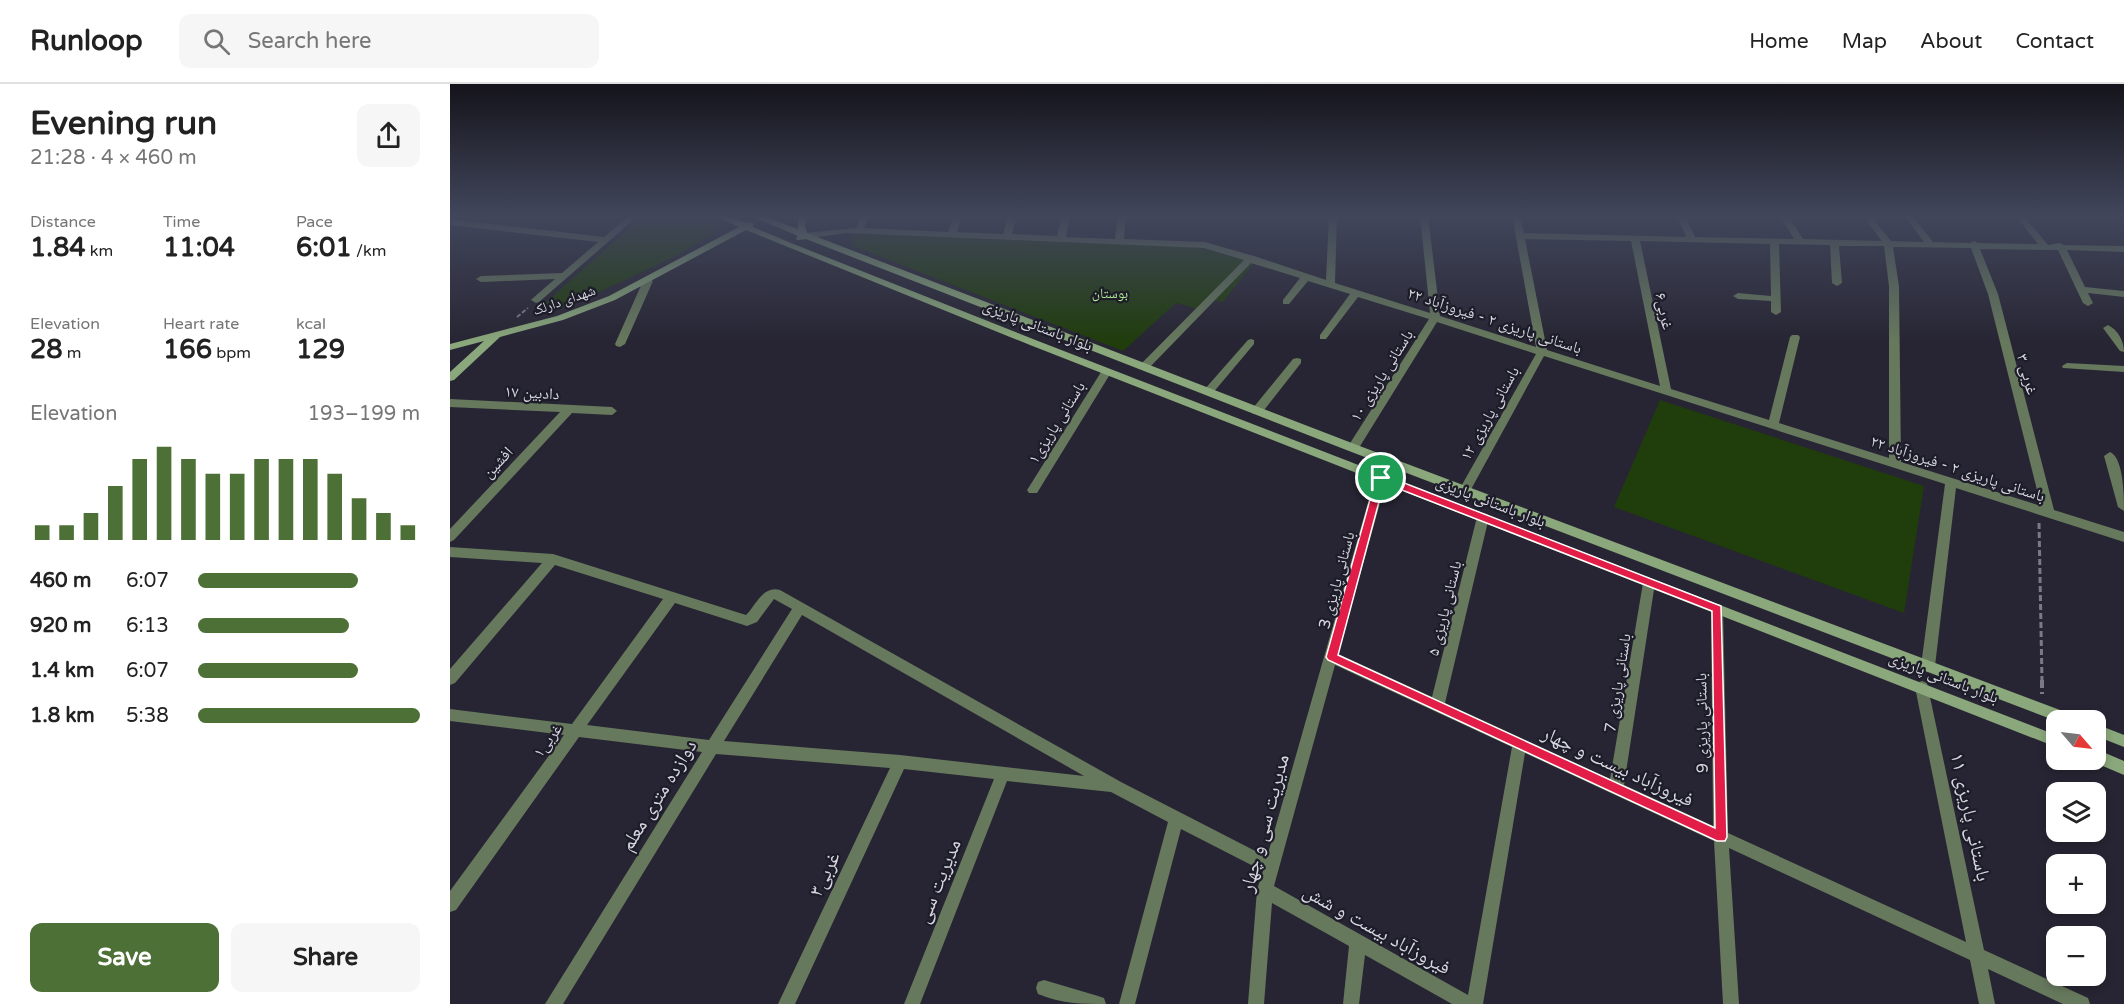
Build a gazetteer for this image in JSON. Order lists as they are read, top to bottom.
{
  "streets": {
    "main road": ["شهدای دارلک", "بلوار باستانی پاریزی"],
    "street": [
      "غربی۶",
      "باستانی پاریزی ۲ - فیروزآباد ۲۲",
      "غربی ۳",
      "باستانی پاریزی ۱۰",
      "دادبین ۱۷",
      "باستانی پاریزی ۱۲",
      "باستانی پاریزی۱",
      "افشین",
      "باستانی پاریزی 3",
      "باستانی پاریزی ۵",
      "باستانی پاریزی 7",
      "باستانی پاریزی 9",
      "غربی۱",
      "فیروزآباد بیست و چهار",
      "دوازده متری معلم",
      "باستانی پاریزی ۱۱",
      "مدیریت سی و چهار",
      "غربی۳",
      "مدیریت سی",
      "فیروزآباد بیست و شش"
    ]
  },
  "crossings": [
    ["غربی۶", "باستانی پاریزی ۲ - فیروزآباد ۲۲"],
    ["باستانی پاریزی ۲ - فیروزآباد ۲۲", "غربی ۳"],
    ["باستانی پاریزی ۲ - فیروزآباد ۲۲", "باستانی پاریزی ۱۰"],
    ["باستانی پاریزی ۲ - فیروزآباد ۲۲", "باستانی پاریزی ۱۲"],
    ["بلوار باستانی پاریزی", "باستانی پاریزی ۱۰"],
    ["بلوار باستانی پاریزی", "باستانی پاریزی ۱۲"],
    ["بلوار باستانی پاریزی", "باستانی پاریزی۱"],
    ["بلوار باستانی پاریزی", "باستانی پاریزی 3"],
    ["بلوار باستانی پاریزی", "باستانی پاریزی ۵"],
    ["بلوار باستانی پاریزی", "باستانی پاریزی 7"],
    ["بلوار باستانی پاریزی", "باستانی پاریزی 9"],
    ["بلوار باستانی پاریزی", "باستانی پاریزی ۱۱"],
    ["دادبین ۱۷", "افشین"],
    ["باستانی پاریزی 3", "فیروزآباد بیست و چهار"],
    ["باستانی پاریزی 3", "مدیریت سی و چهار"],
    ["باستانی پاریزی ۵", "فیروزآباد بیست و چهار"],
    ["باستانی پاریزی 7", "فیروزآباد بیست و چهار"],
    ["باستانی پاریزی 9", "فیروزآباد بیست و چهار"],
    ["فیروزآباد بیست و چهار", "باستانی پاریزی ۱۱"],
    ["فیروزآباد بیست و چهار", "مدیریت سی و چهار"],
    ["مدیریت سی و چهار", "فیروزآباد بیست و شش"]
  ],
  "parks": ["بوستان"],
  "north": "bottom right",
  "page": {
    "header": "Runloop",
    "search": "Search here",
    "nav": [
      "Home",
      "Map",
      "About",
      "Contact"
    ],
    "heading": ["Evening run", "21:28 · 4 × 460 m"],
    "stats": [
      ["Distance", "1.84 km"],
      ["Time", "11:04"],
      ["Pace", "6:01 /km"],
      ["Elevation", "28 m"],
      ["Heart rate", "166 bpm"],
      ["kcal", "129"]
    ],
    "chart": ["Elevation", "193–199 m"],
    "list": [
      {
        "name": "460 m",
        "note": "6:07"
      },
      {
        "name": "920 m",
        "note": "6:13"
      },
      {
        "name": "1.4 km",
        "note": "6:07"
      },
      {
        "name": "1.8 km",
        "note": "5:38"
      }
    ],
    "map_buttons": ["+", "−"],
    "buttons": ["Save", "Share"]
  }
}
